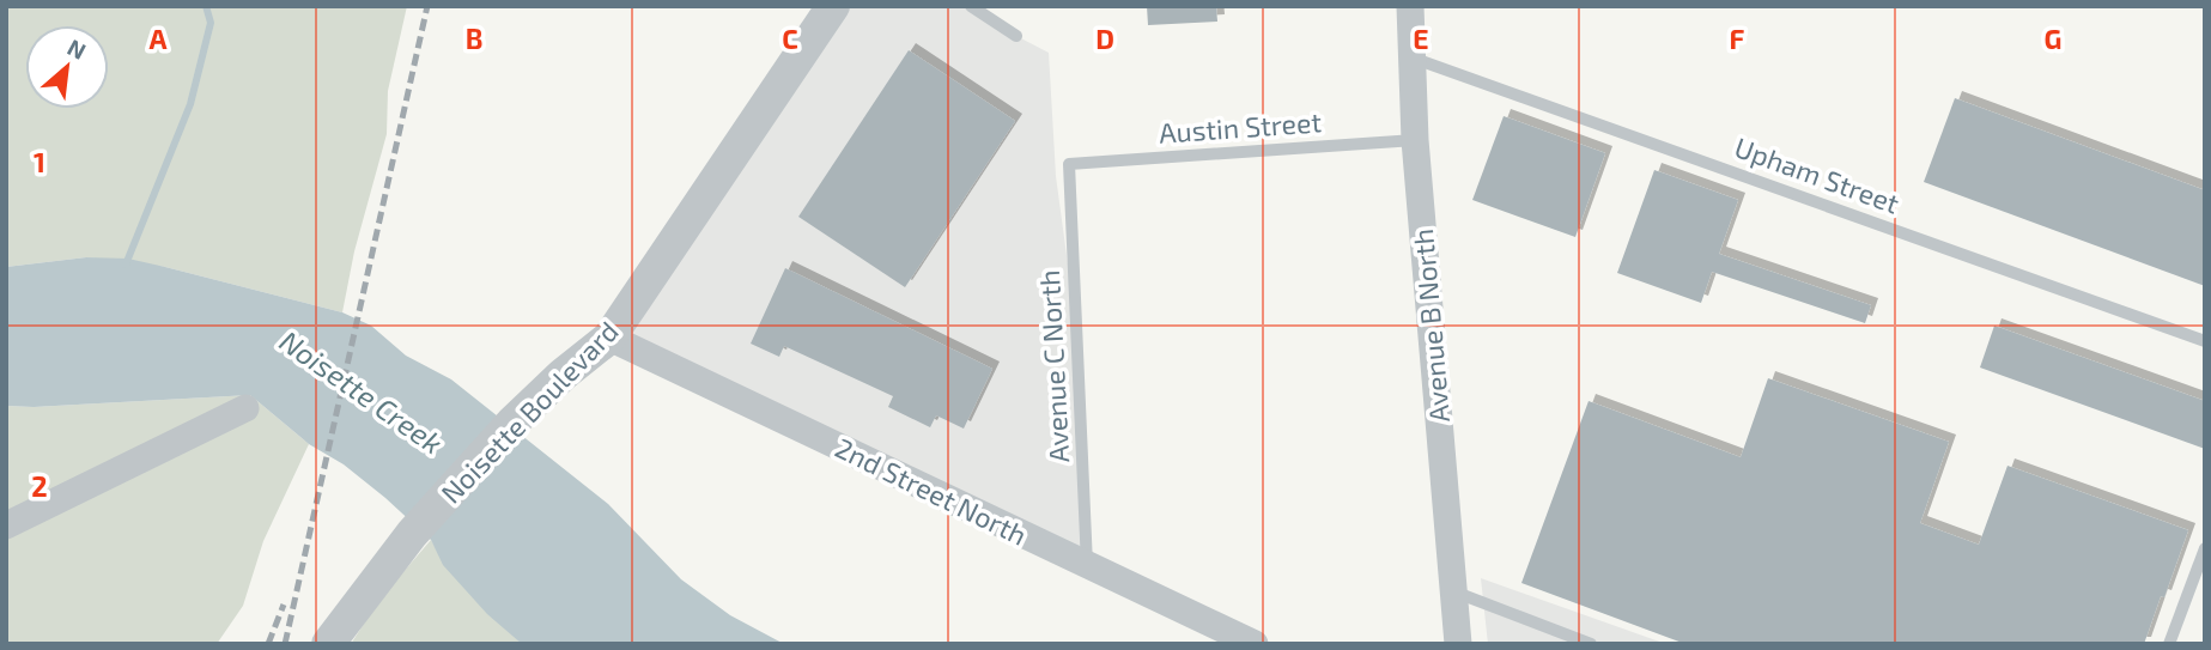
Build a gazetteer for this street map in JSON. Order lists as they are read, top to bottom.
{
  "streets": {
    "street": ["Avenue B North", "Noisette Boulevard", "2nd Street North"],
    "lane": ["Austin Street", "Upham Street", "Avenue C North"]
  },
  "crossings": [
    ["Austin Street", "Avenue B North"],
    ["Austin Street", "Avenue C North"],
    ["Upham Street", "Avenue B North"],
    ["Avenue C North", "2nd Street North"],
    ["Noisette Boulevard", "2nd Street North"]
  ],
  "water": ["Noisette Creek"],
  "north": "top right",
  "grid": {
    "columns": [
      "A",
      "B",
      "C",
      "D",
      "E",
      "F",
      "G"
    ],
    "rows": ["1", "2"]
  }
}
